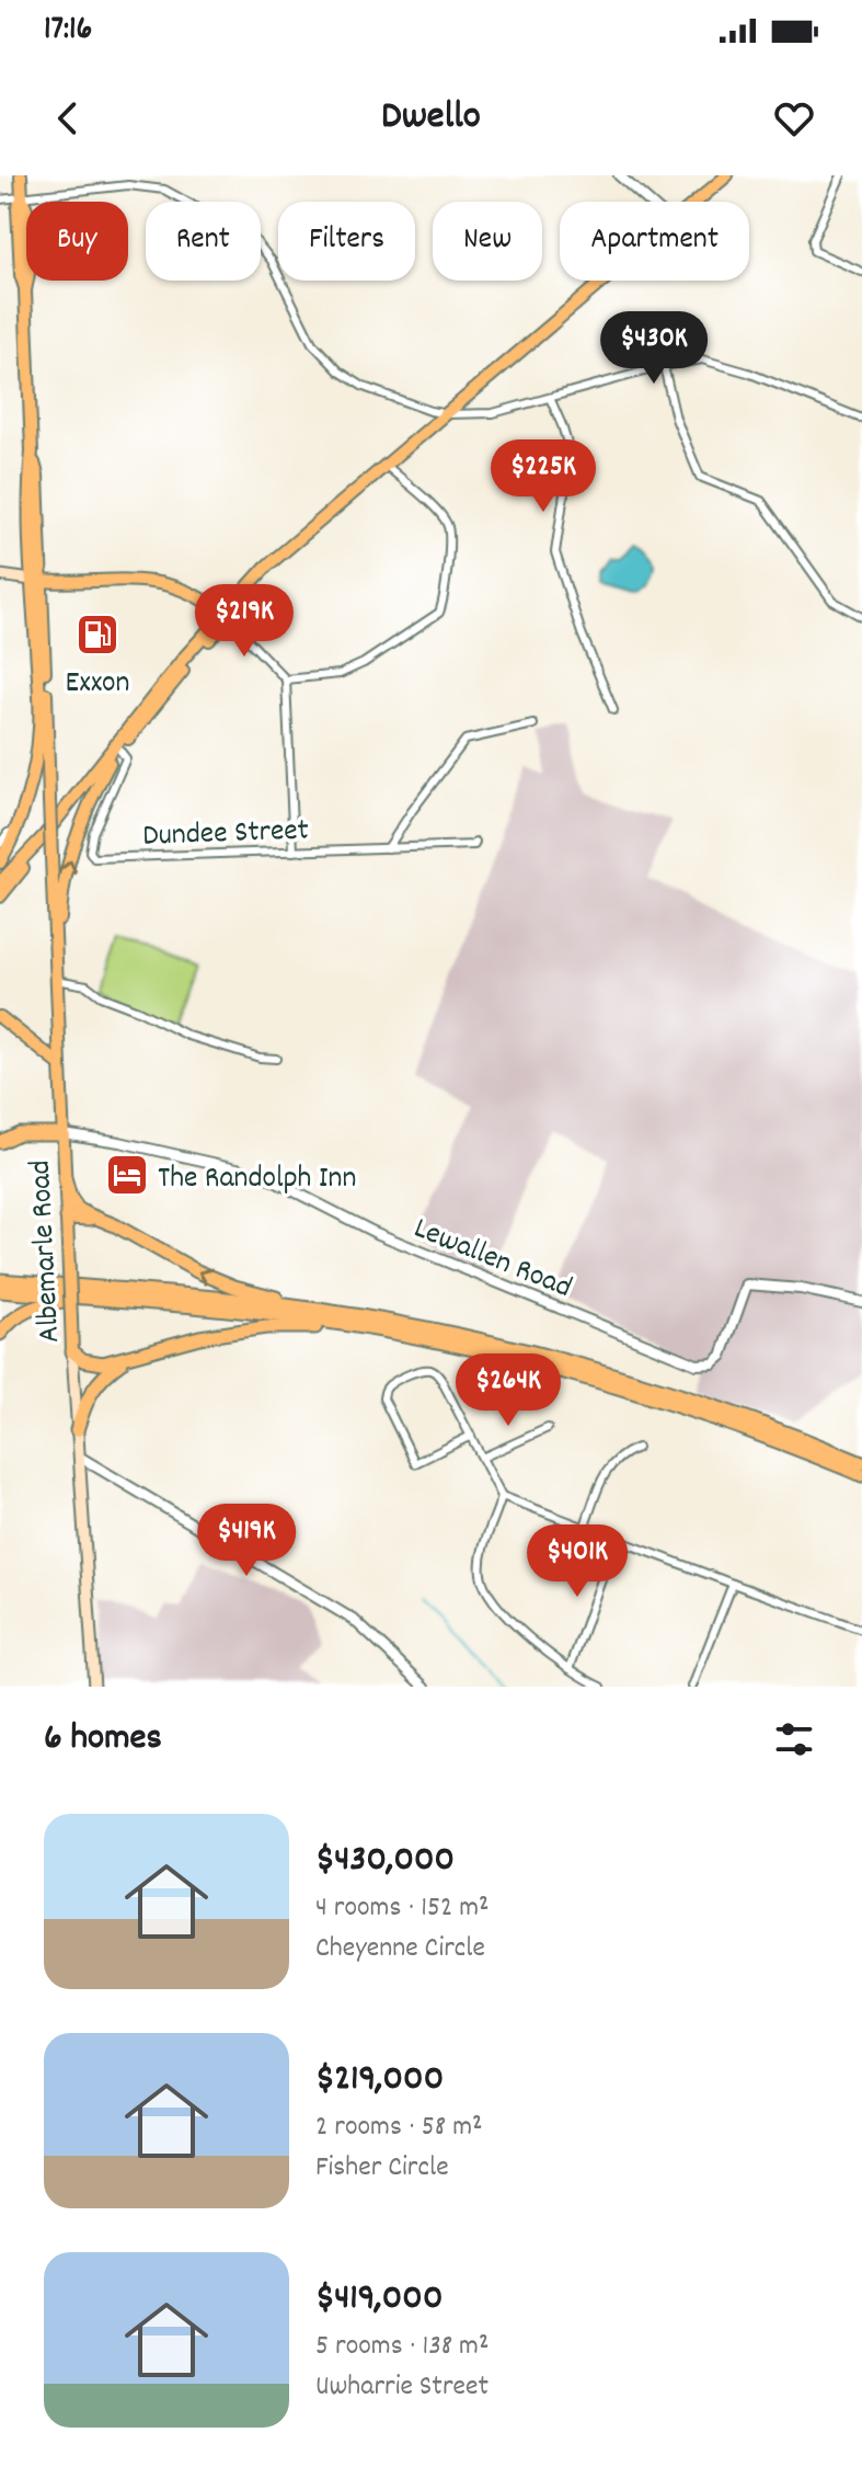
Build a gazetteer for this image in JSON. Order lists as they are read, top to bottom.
{
  "streets": {
    "main road": ["Albemarle Road"],
    "street": ["Dundee Street", "Lewallen Road"]
  },
  "crossings": [
    ["Albemarle Road", "Lewallen Road"]
  ],
  "places": {
    "fuel station": ["Exxon"],
    "hotel": ["The Randolph Inn"]
  },
  "page": {
    "status": "17:16",
    "header": "Dwello",
    "chip": [
      "Buy",
      "Rent",
      "Filters",
      "New",
      "Apartment"
    ],
    "price": [
      "$430K",
      "$225K",
      "$219K",
      "$264K",
      "$419K",
      "$401K"
    ],
    "heading": "6 homes",
    "list": [
      {
        "name": "$430,000",
        "note": "4 rooms · 152 m² · Cheyenne Circle"
      },
      {
        "name": "$219,000",
        "note": "2 rooms · 58 m² · Fisher Circle"
      },
      {
        "name": "$419,000",
        "note": "5 rooms · 138 m² · Uwharrie Street"
      }
    ]
  }
}
